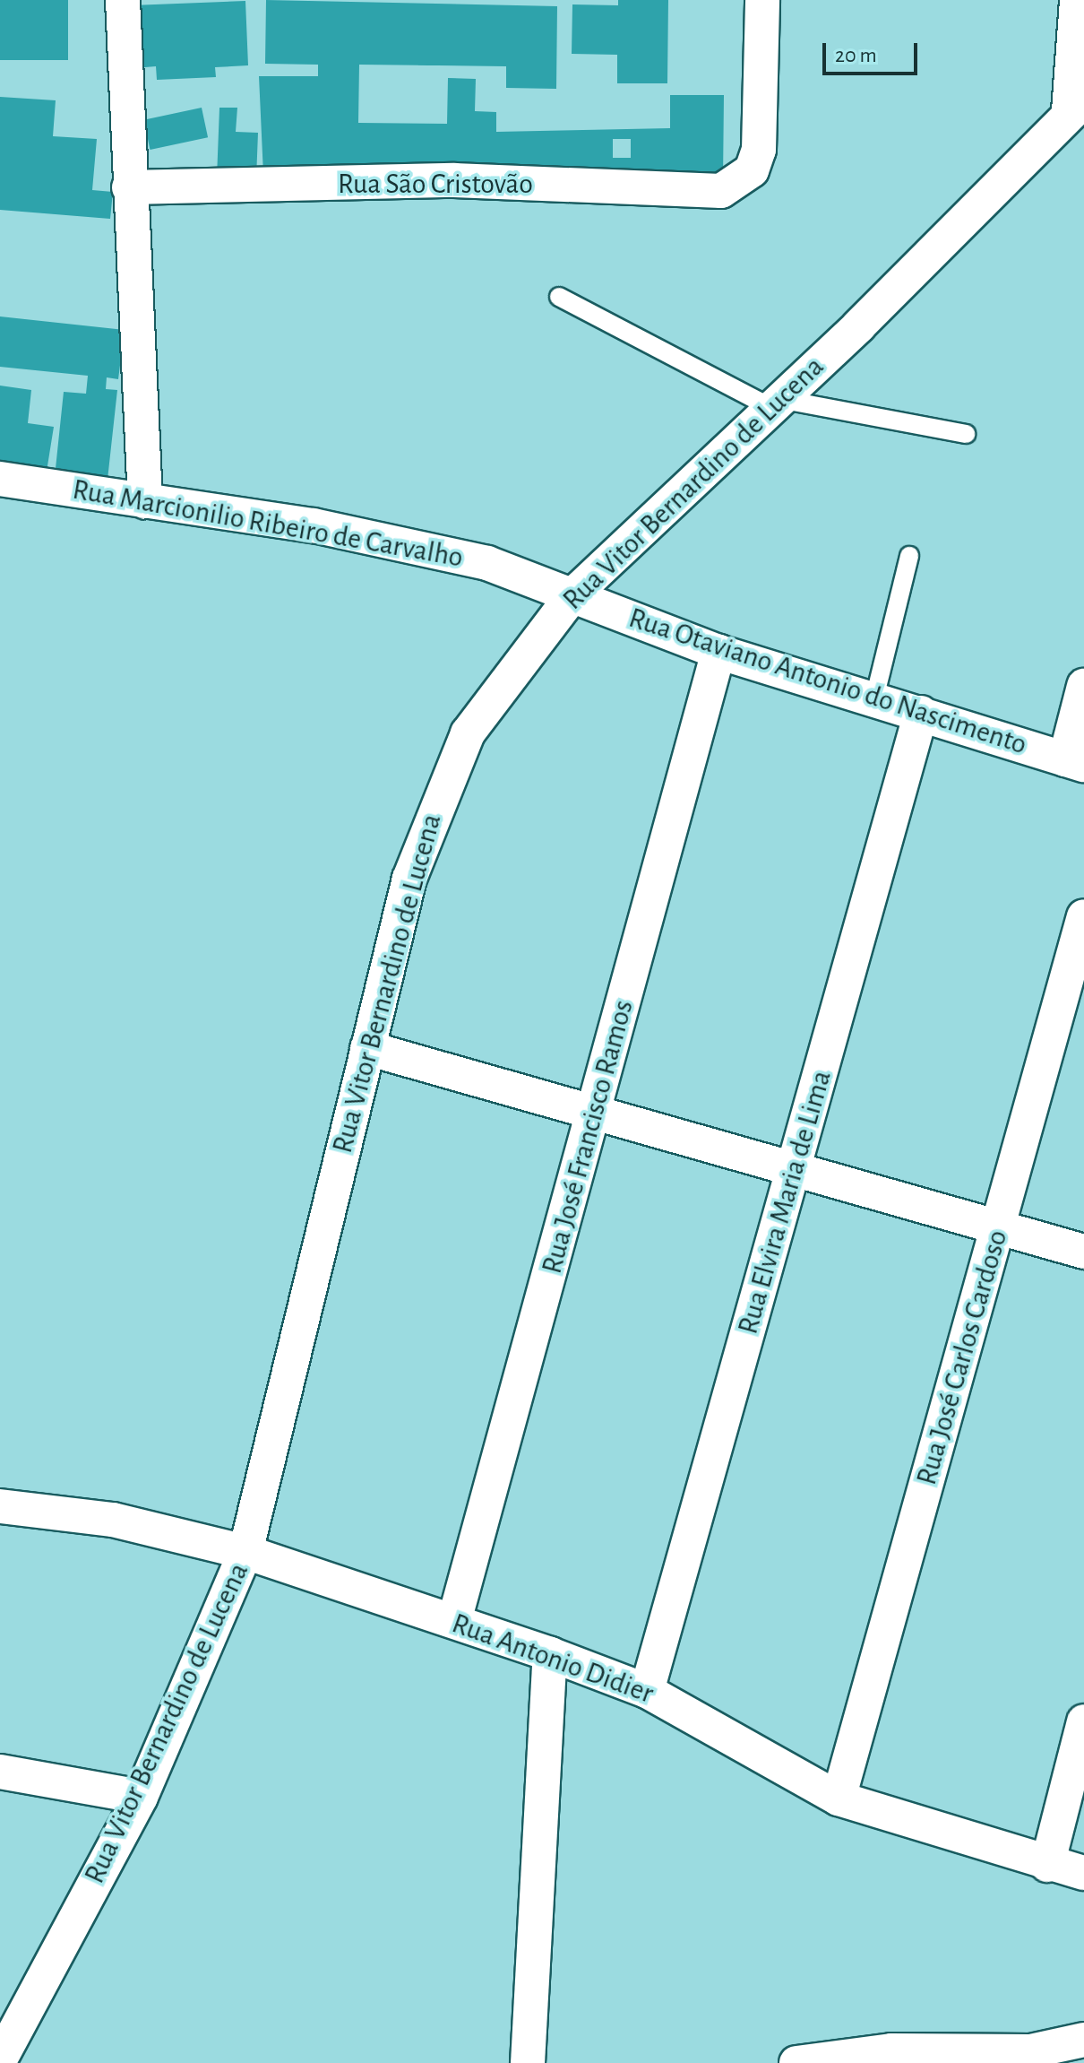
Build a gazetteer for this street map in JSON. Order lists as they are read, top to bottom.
{
  "streets": {
    "street": [
      "Rua São Cristovão",
      "Rua Vitor Bernardino de Lucena",
      "Rua Marcionilio Ribeiro de Carvalho",
      "Rua Otaviano Antonio do Nascimento",
      "Rua José Francisco Ramos",
      "Rua Elvira Maria de Lima",
      "Rua José Carlos Cardoso",
      "Rua Antonio Didier"
    ]
  },
  "crossings": [
    ["Rua Vitor Bernardino de Lucena", "Rua Marcionilio Ribeiro de Carvalho"],
    ["Rua Vitor Bernardino de Lucena", "Rua Otaviano Antonio do Nascimento"],
    ["Rua Vitor Bernardino de Lucena", "Rua Antonio Didier"],
    ["Rua Marcionilio Ribeiro de Carvalho", "Rua Otaviano Antonio do Nascimento"],
    ["Rua Otaviano Antonio do Nascimento", "Rua José Francisco Ramos"],
    ["Rua Otaviano Antonio do Nascimento", "Rua Elvira Maria de Lima"],
    ["Rua José Francisco Ramos", "Rua Antonio Didier"],
    ["Rua Elvira Maria de Lima", "Rua Antonio Didier"],
    ["Rua José Carlos Cardoso", "Rua Antonio Didier"]
  ],
  "scale_bar": "20 m"
}
